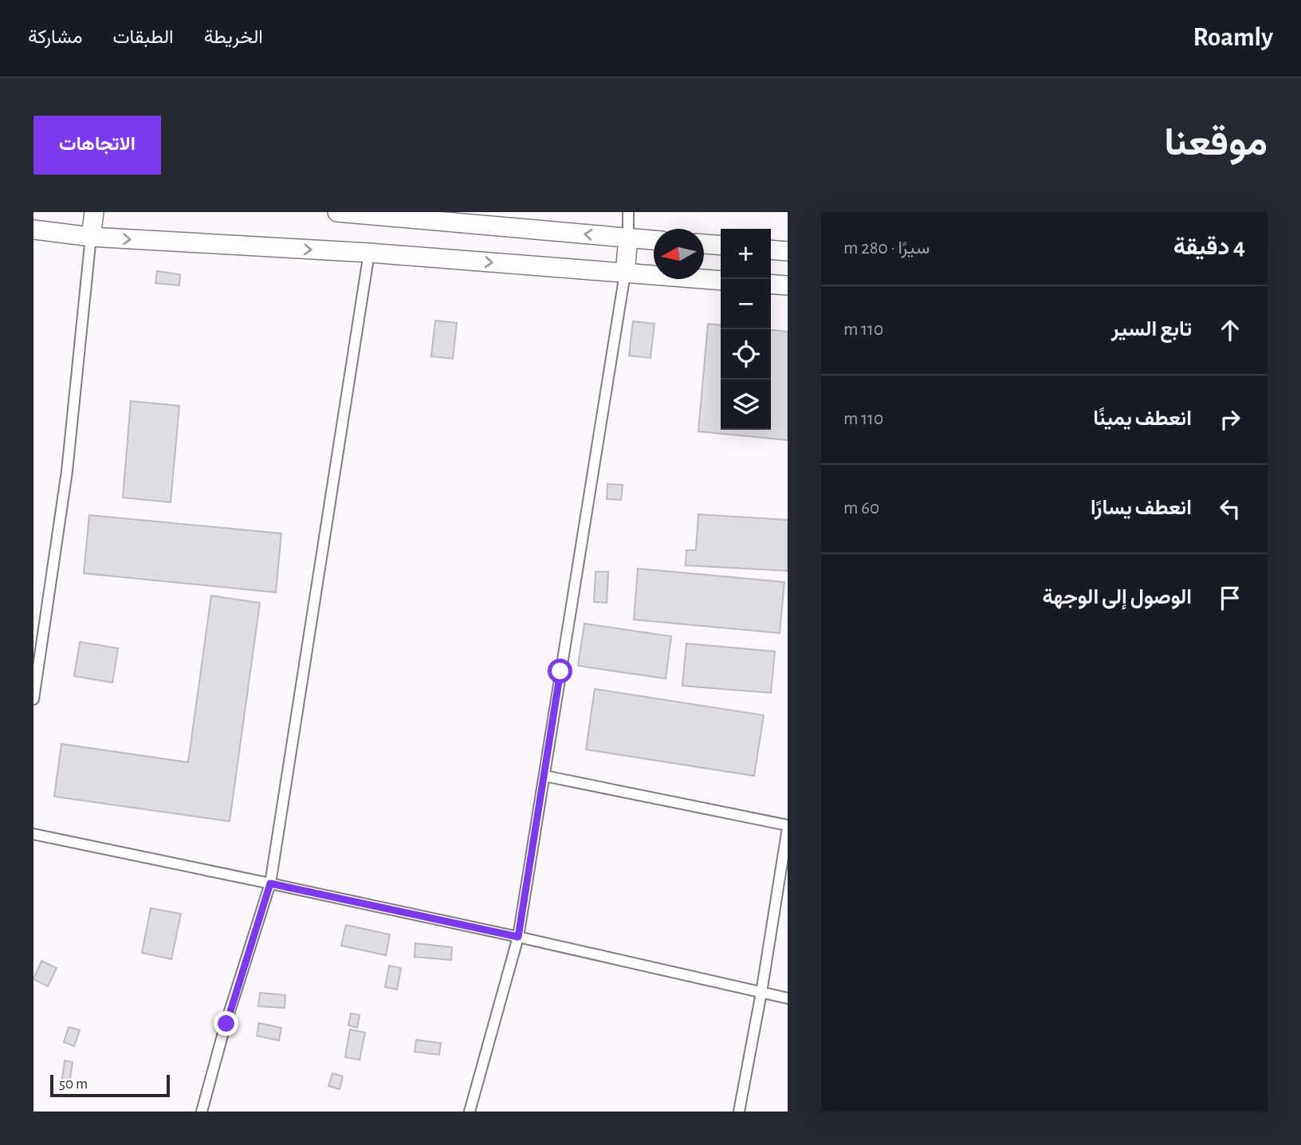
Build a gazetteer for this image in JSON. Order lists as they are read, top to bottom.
{
  "scale_bar": "50 m",
  "north": "left",
  "page": {
    "header": "Roamly",
    "nav": ["الخريطة", "الطبقات", "مشاركة"],
    "title": "موقعنا",
    "buttons": "الاتجاهات",
    "heading": ["4 دقيقة", "سيرًا · 280 m"],
    "map_buttons": ["+", "−"],
    "list": [
      ["تابع السير", "110 m"],
      ["انعطف يمينًا", "110 m"],
      ["انعطف يسارًا", "60 m"],
      "الوصول إلى الوجهة"
    ],
    "scale": "50 m"
  }
}
